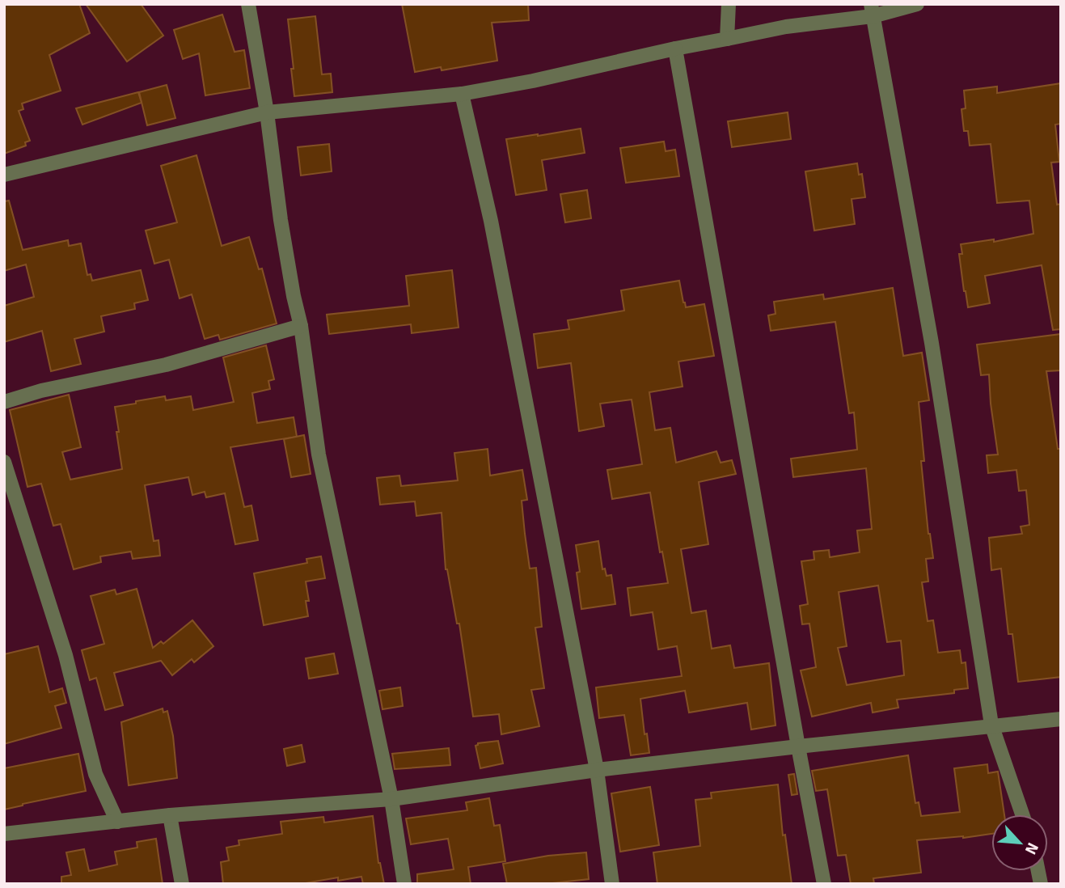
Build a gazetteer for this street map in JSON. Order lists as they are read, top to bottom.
{
  "north": "bottom right"
}
